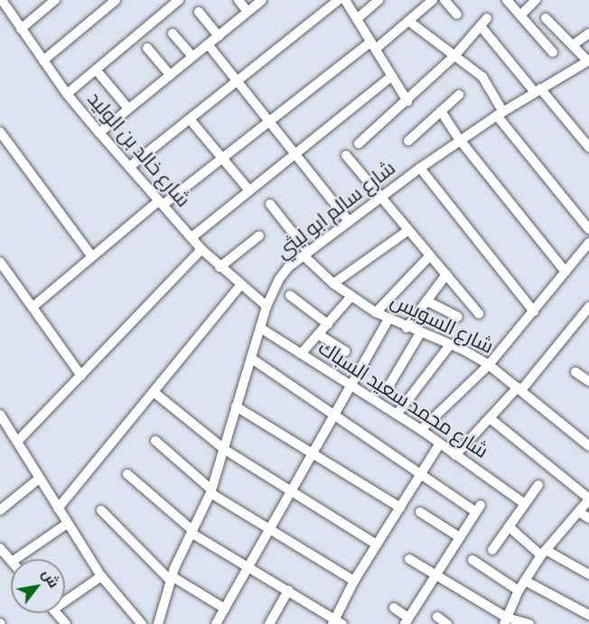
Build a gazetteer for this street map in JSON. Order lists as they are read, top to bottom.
{
  "streets": {
    "street": [
      "شارع خالد بن الوليد",
      "شارع سالم ابو ليثي",
      "شارع السويس",
      "شارع محمد سعيد السباك"
    ]
  },
  "crossings": [
    ["شارع خالد بن الوليد", "شارع سالم ابو ليثي"],
    ["شارع سالم ابو ليثي", "شارع السويس"],
    ["شارع سالم ابو ليثي", "شارع محمد سعيد السباك"]
  ],
  "north": "top right"
}
